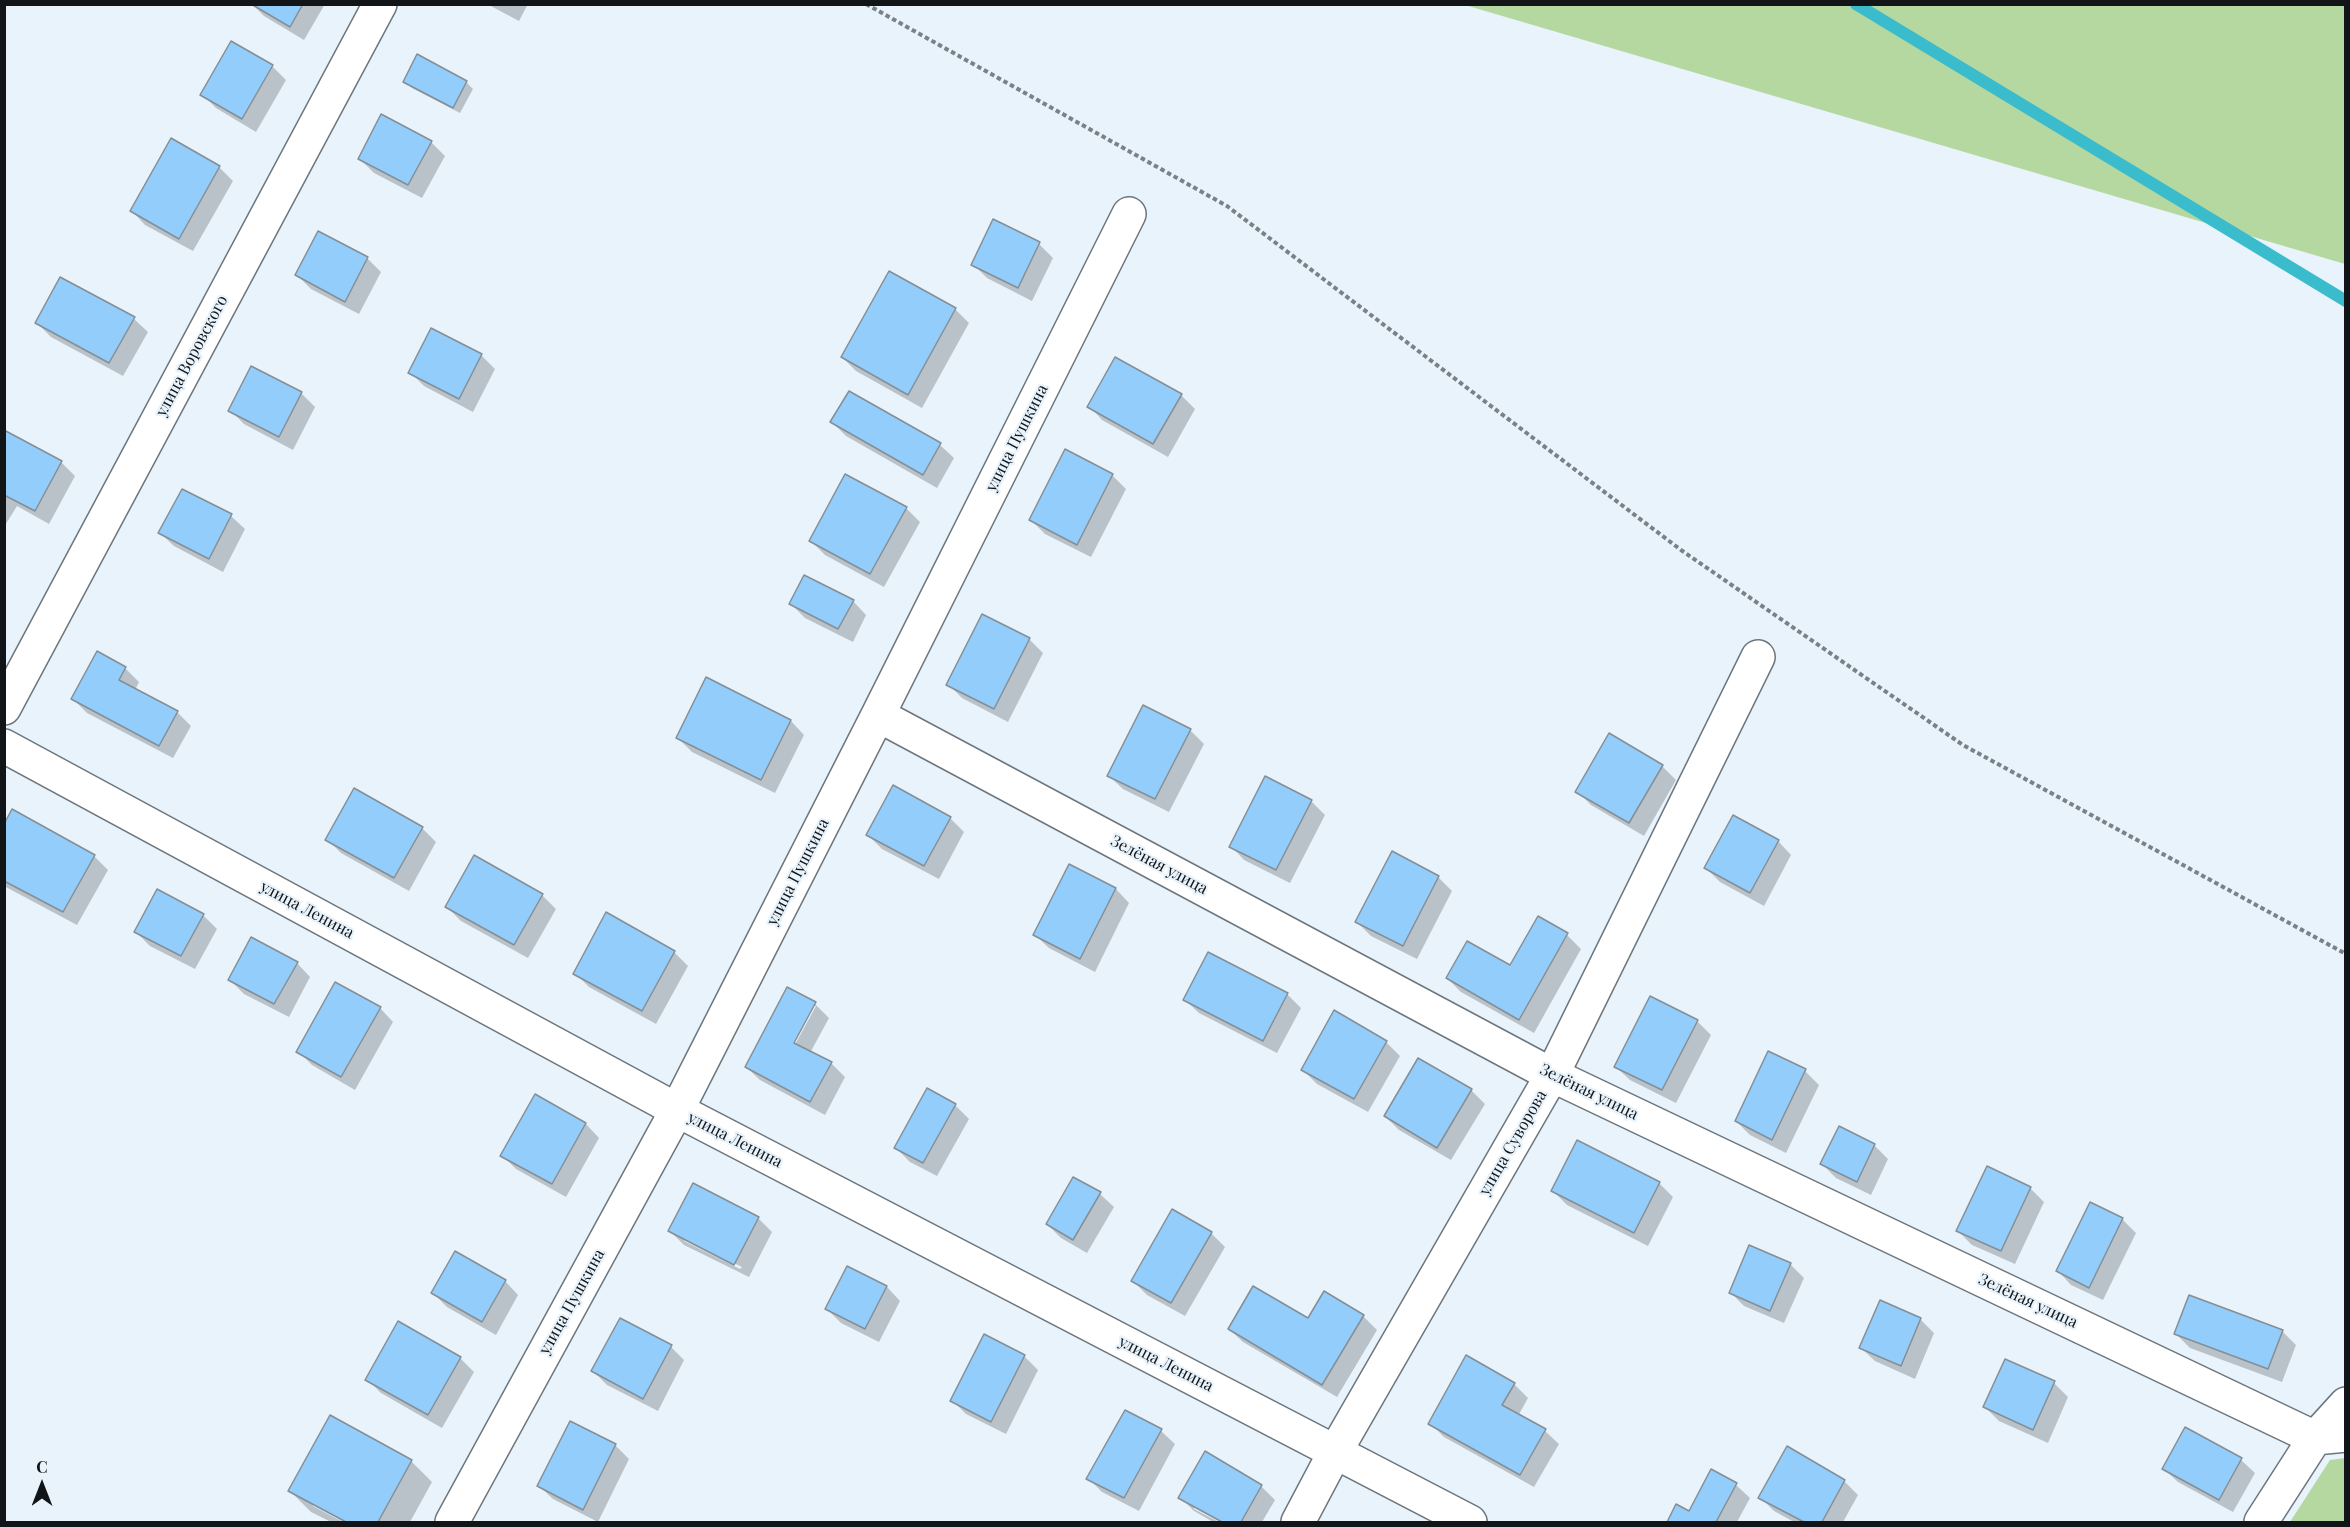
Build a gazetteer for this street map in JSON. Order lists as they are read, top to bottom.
{
  "streets": {
    "street": [
      "улица Воровского",
      "улица Пушкина",
      "Зелёная улица",
      "улица Ленина",
      "улица Суворова"
    ]
  },
  "crossings": [
    ["улица Пушкина", "Зелёная улица"],
    ["улица Пушкина", "улица Ленина"],
    ["Зелёная улица", "улица Суворова"],
    ["улица Ленина", "улица Суворова"]
  ],
  "north": "top"
}
